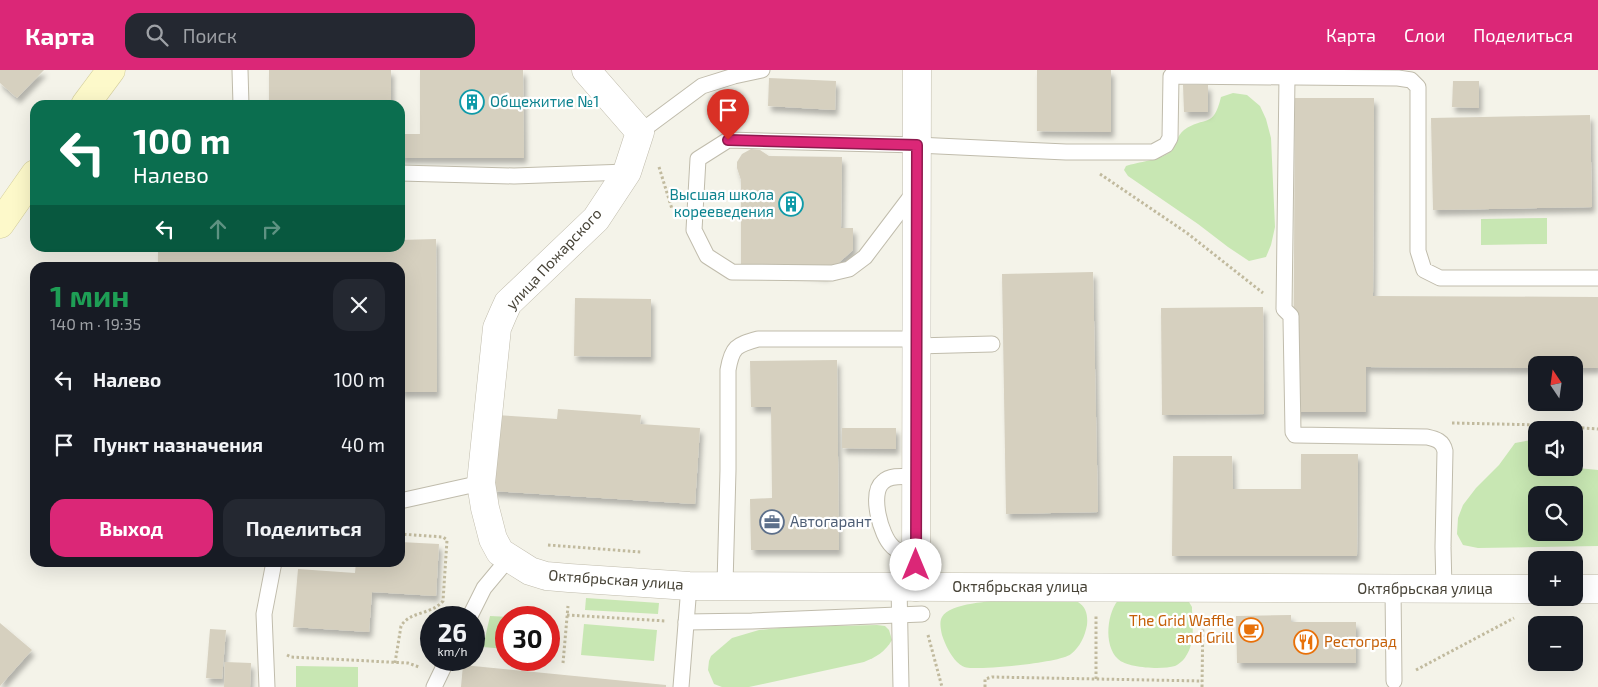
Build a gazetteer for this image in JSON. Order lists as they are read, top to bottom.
{
  "streets": {
    "street": ["улица Пожарского", "Октябрьская улица"]
  },
  "crossings": [
    ["улица Пожарского", "Октябрьская улица"]
  ],
  "places": {
    "building": ["Общежитие №1", "Высшая школа корееведения"],
    "office": ["Автогарант"],
    "cafe": ["The Grid Waffle and Grill"],
    "restaurant": ["Рестоград"]
  },
  "north": "top",
  "page": {
    "header": "Карта",
    "search": "Поиск",
    "nav": ["Карта", "Слои", "Поделиться"],
    "turn": ["100 m", "Налево"],
    "heading": ["1 мин", "140 m · 19:35"],
    "list": [
      {
        "name": "Налево",
        "value": "100 m"
      },
      {
        "name": "Пункт назначения",
        "value": "40 m"
      }
    ],
    "map_buttons": ["+", "−"],
    "buttons": ["Выход", "Поделиться"],
    "speed": "26 km/h",
    "limit": "30"
  }
}
